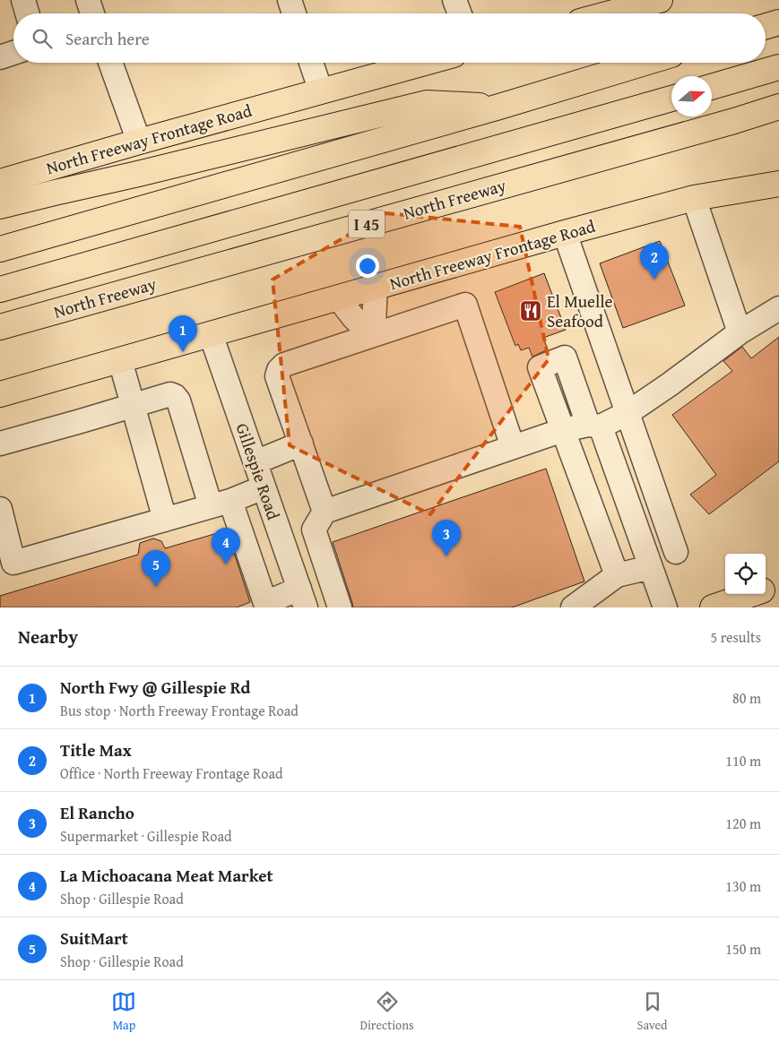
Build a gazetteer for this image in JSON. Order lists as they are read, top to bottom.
{
  "streets": {
    "main road": ["North Freeway Frontage Road", "North Freeway", "I 45"],
    "street": ["Gillespie Road"]
  },
  "crossings": [
    ["North Freeway Frontage Road", "Gillespie Road"]
  ],
  "places": {
    "restaurant": ["El Muelle Seafood"]
  },
  "north": "right",
  "page": {
    "search": "Search here",
    "pins": [
      "2",
      "1",
      "3",
      "4",
      "5"
    ],
    "heading": ["Nearby", "5 results"],
    "list": [
      {
        "mark": "1",
        "name": "North Fwy @ Gillespie Rd",
        "note": "Bus stop · North Freeway Frontage Road",
        "value": "80 m"
      },
      {
        "mark": "2",
        "name": "Title Max",
        "note": "Office · North Freeway Frontage Road",
        "value": "110 m"
      },
      {
        "mark": "3",
        "name": "El Rancho",
        "note": "Supermarket · Gillespie Road",
        "value": "120 m"
      },
      {
        "mark": "4",
        "name": "La Michoacana Meat Market",
        "note": "Shop · Gillespie Road",
        "value": "130 m"
      },
      {
        "mark": "5",
        "name": "SuitMart",
        "note": "Shop · Gillespie Road",
        "value": "150 m"
      }
    ],
    "nav": ["Map", "Directions", "Saved"]
  }
}
